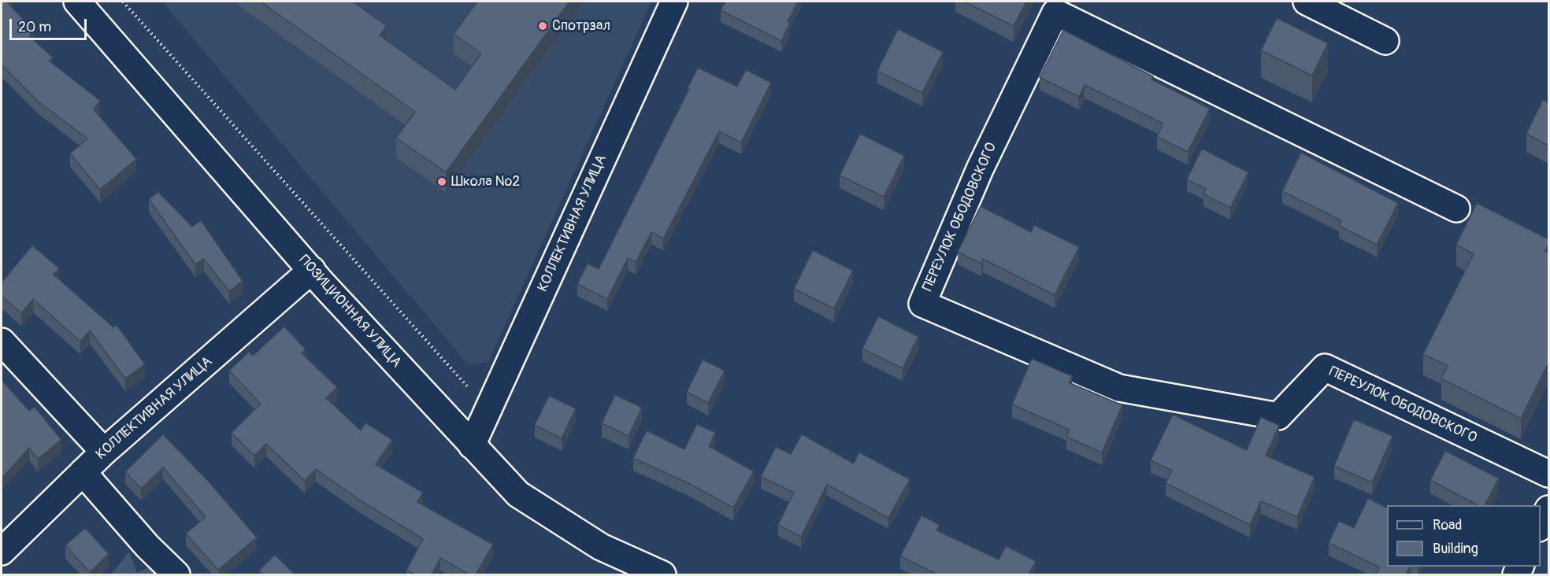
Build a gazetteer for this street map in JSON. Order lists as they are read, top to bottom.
{
  "streets": {
    "street": ["ПЕРЕУЛОК ОБОДОВСКОГО", "КОЛЛЕКТИВНАЯ УЛИЦА", "ПОЗИЦИОННАЯ УЛИЦА"]
  },
  "crossings": [
    ["КОЛЛЕКТИВНАЯ УЛИЦА", "ПОЗИЦИОННАЯ УЛИЦА"]
  ],
  "places": ["Спотрзал", "Школа №2"],
  "legend": ["Road", "Building"],
  "scale_bar": "20 m"
}
